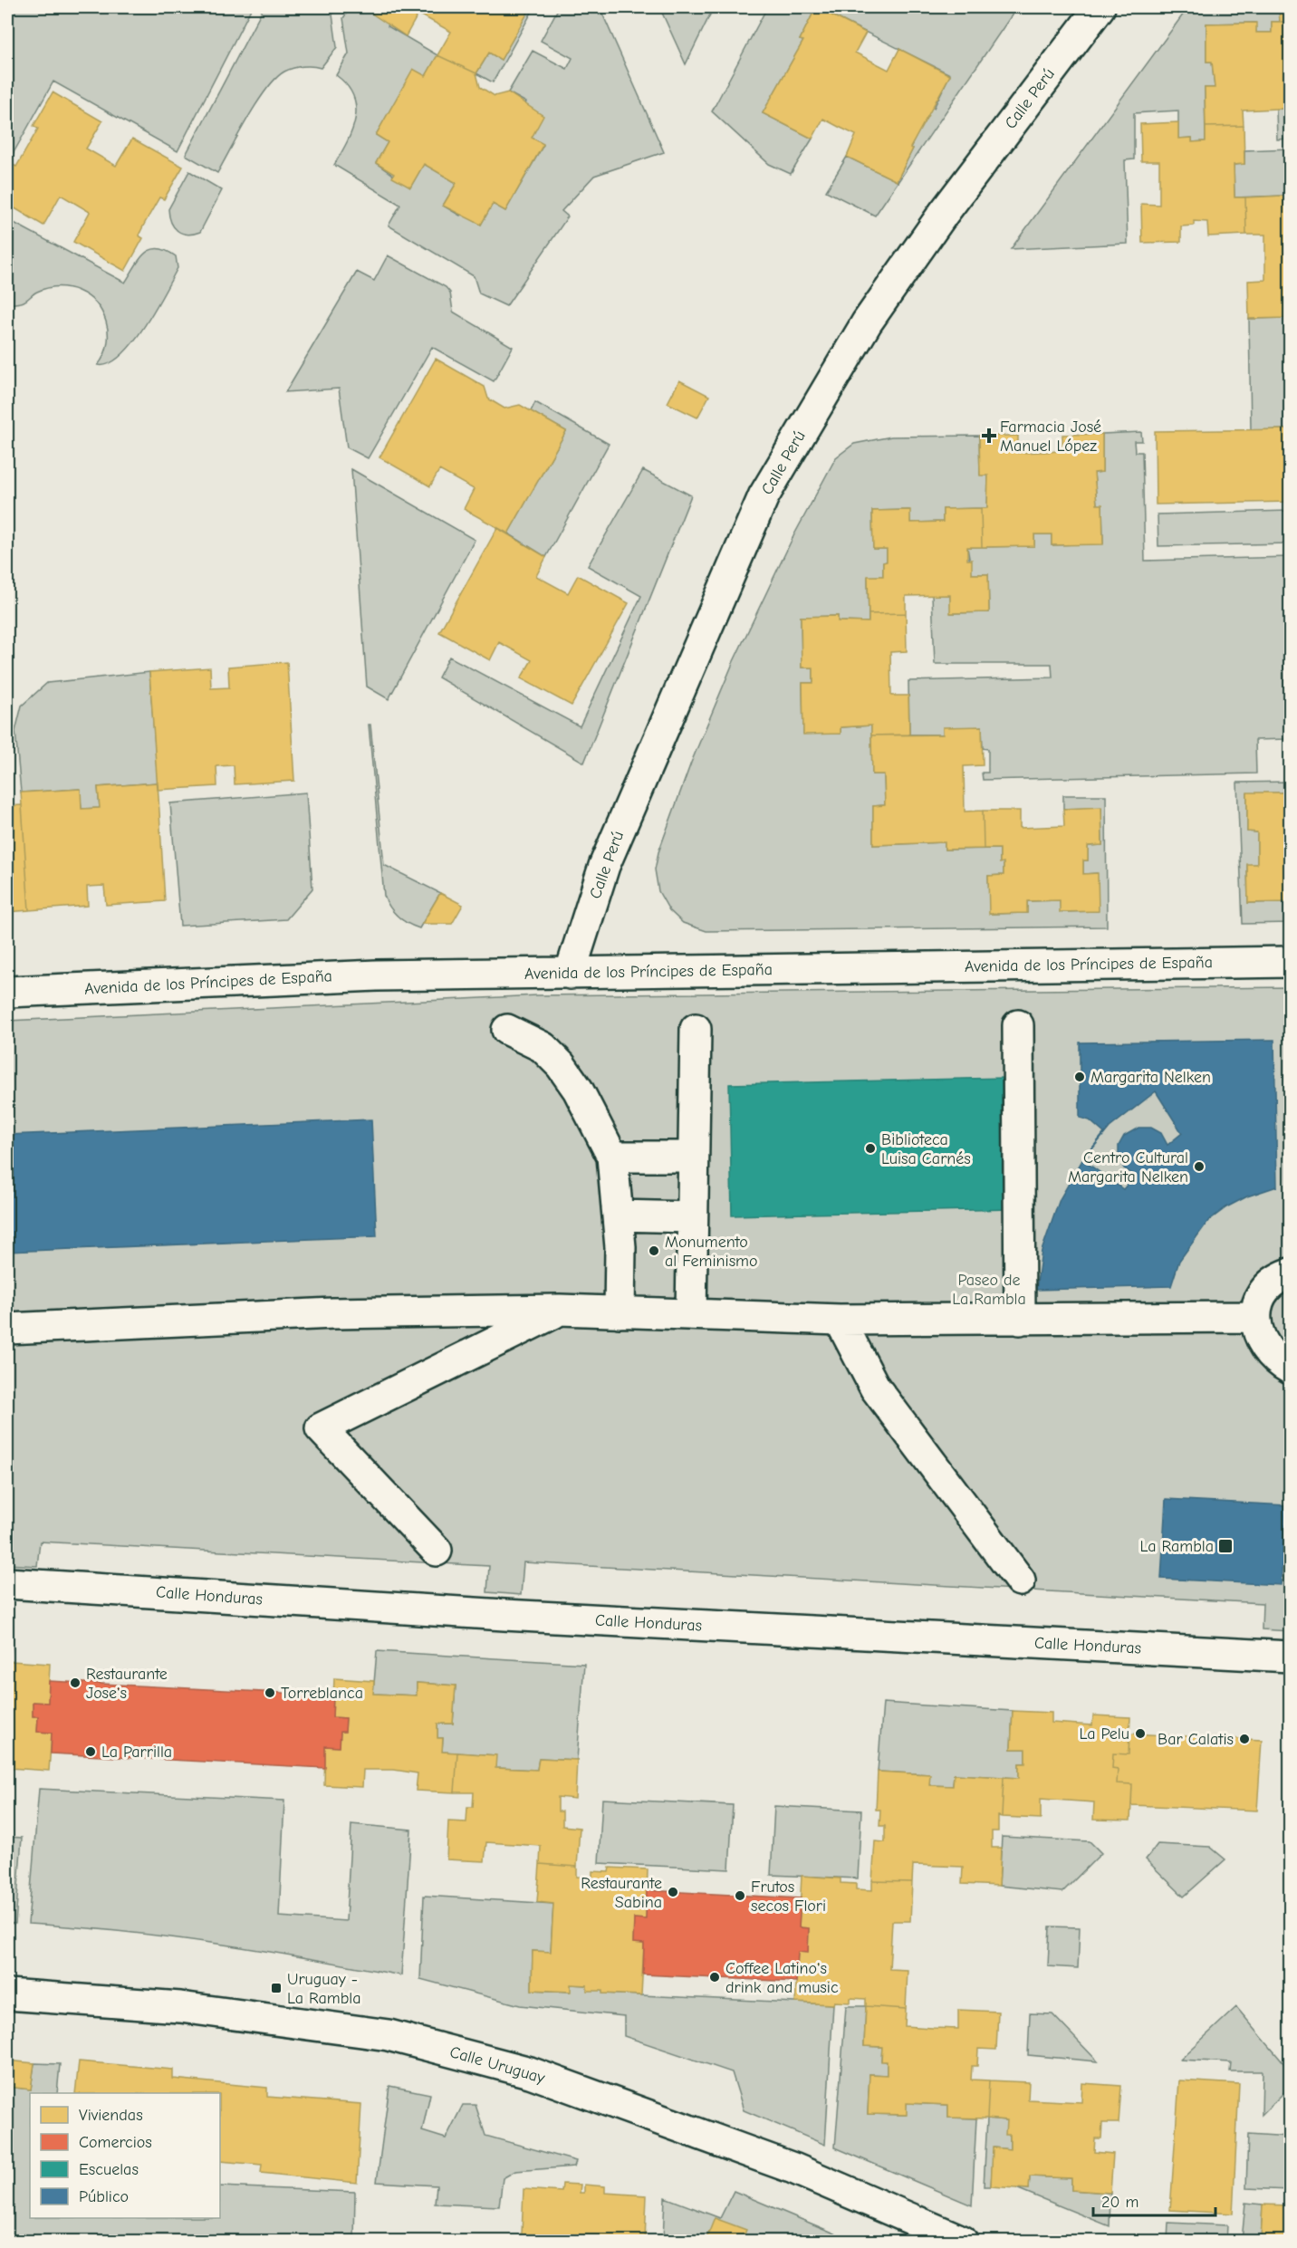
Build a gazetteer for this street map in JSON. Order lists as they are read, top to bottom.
{
  "streets": {
    "street": [
      "Calle Perú",
      "Avenida de los Príncipes de España",
      "Calle Honduras",
      "Calle Uruguay"
    ]
  },
  "crossings": [
    ["Calle Perú", "Avenida de los Príncipes de España"]
  ],
  "parks": ["Paseo de La Rambla"],
  "places": {
    "health": ["Farmacia José Manuel López"],
    "other": [
      "Margarita Nelken",
      "Biblioteca Luisa Carnés",
      "Centro Cultural Margarita Nelken",
      "Monumento al Feminismo",
      "Restaurante Jose's",
      "Torreblanca",
      "La Pelu",
      "Bar Calatis",
      "La Parrilla",
      "Restaurante Sabina",
      "Frutos secos Flori",
      "Coffee Latino's drink and music"
    ],
    "transit": ["La Rambla", "Uruguay - La Rambla"]
  },
  "legend": [
    "Viviendas",
    "Comercios",
    "Escuelas",
    "Público"
  ],
  "scale_bar": "20 m"
}
